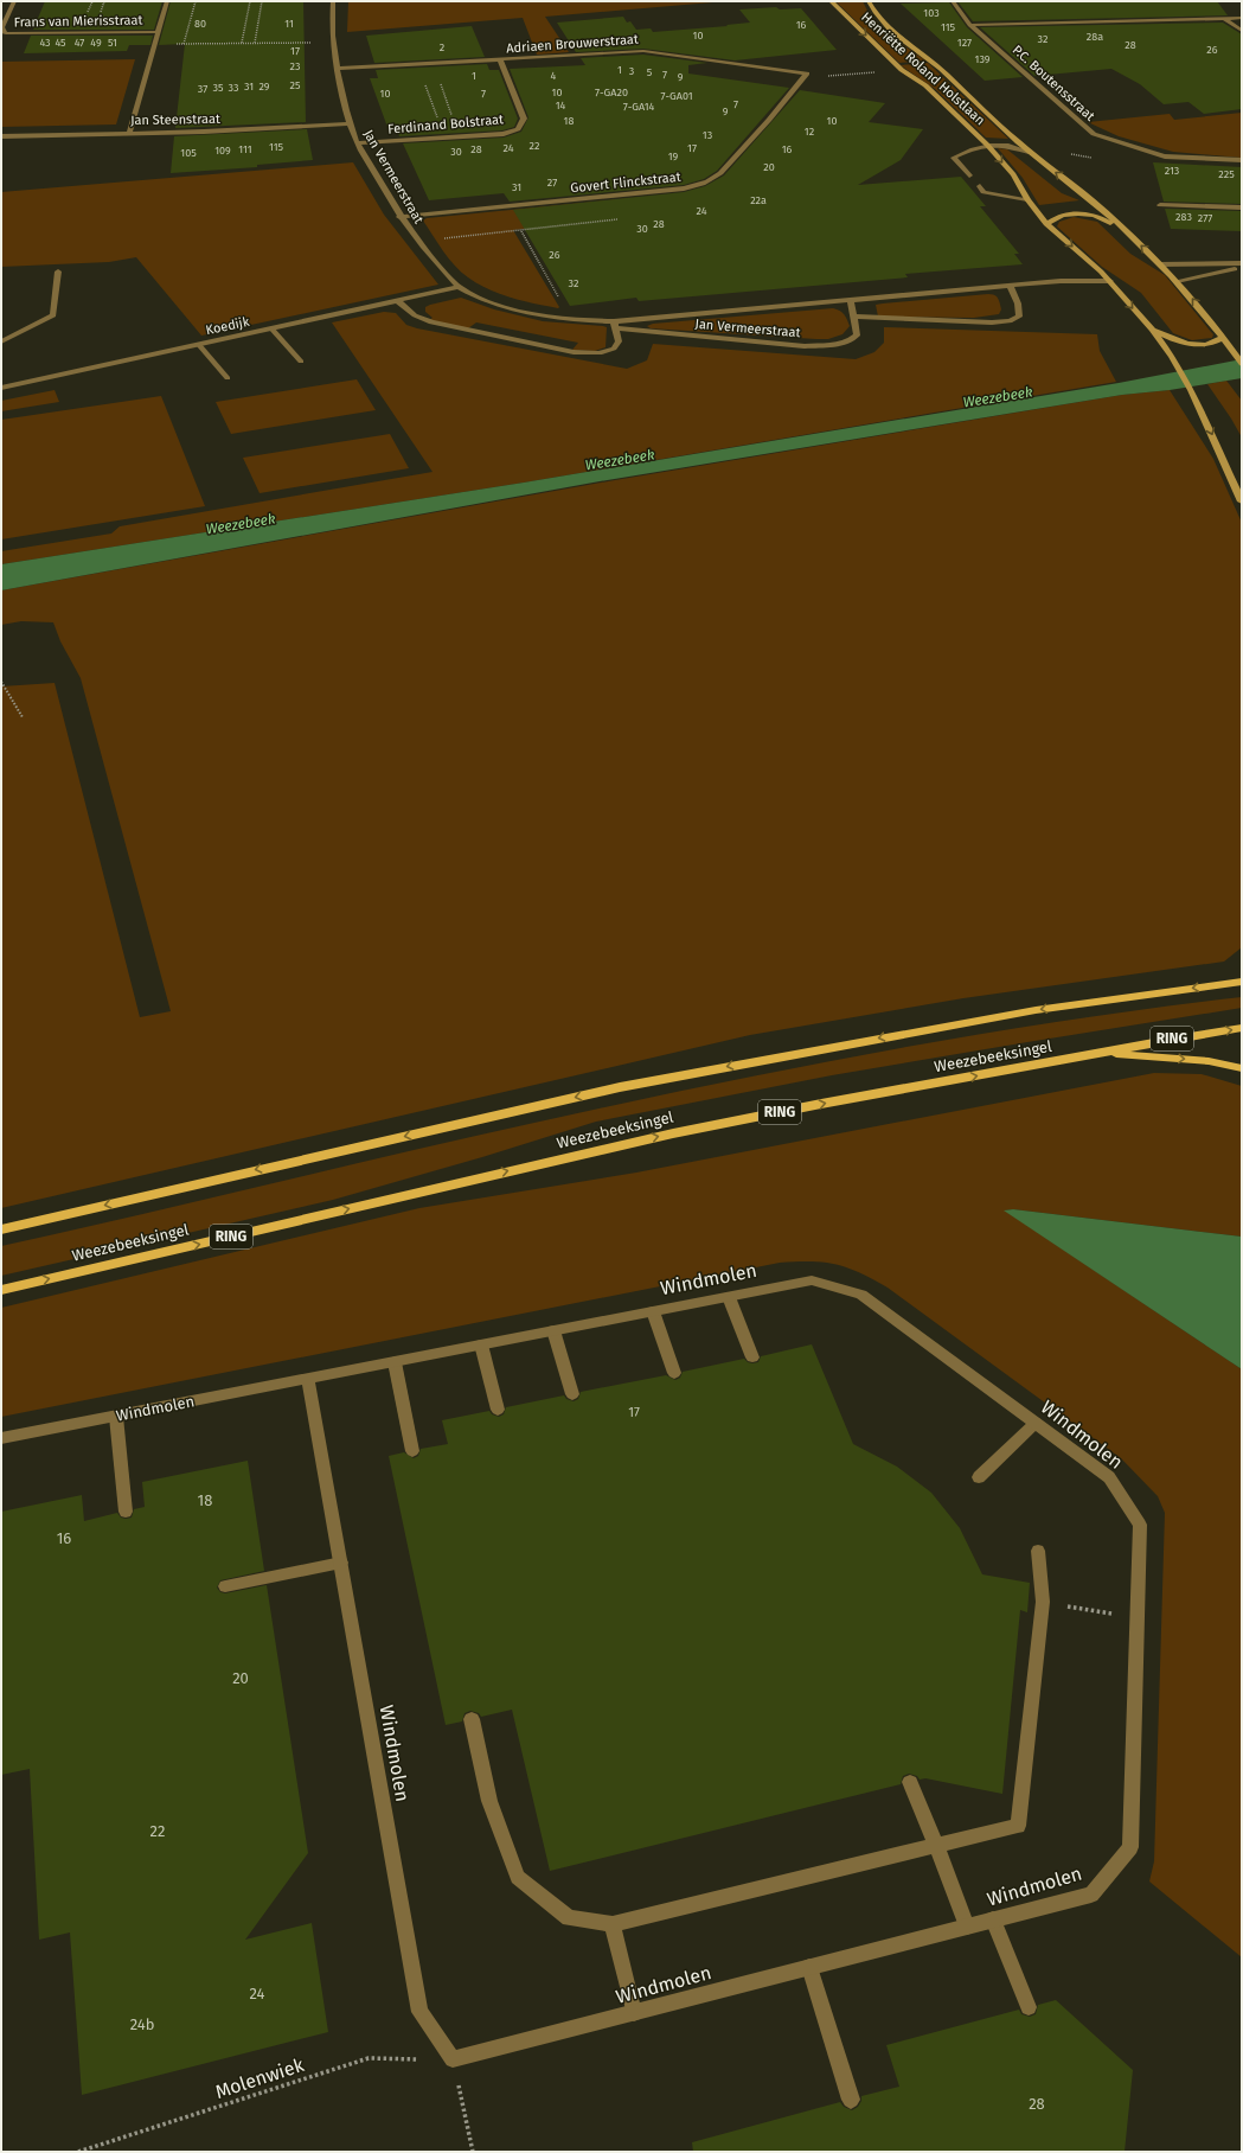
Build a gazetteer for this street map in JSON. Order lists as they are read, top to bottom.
{
  "streets": {
    "main road": ["Henriëtte Roland Holstlaan", "RING", "Weezebeeksingel"],
    "street": [
      "Frans van Mierisstraat",
      "Adriaen Brouwerstraat",
      "P.C. Boutensstraat",
      "Jan Steenstraat",
      "Ferdinand Bolstraat",
      "Jan Vermeerstraat",
      "Govert Flinckstraat",
      "Koedijk",
      "Windmolen"
    ],
    "path": ["Molenwiek"]
  },
  "crossings": [
    ["Adriaen Brouwerstraat", "Ferdinand Bolstraat"],
    ["Adriaen Brouwerstraat", "Jan Vermeerstraat"],
    ["Adriaen Brouwerstraat", "Govert Flinckstraat"],
    ["Henriëtte Roland Holstlaan", "Jan Vermeerstraat"],
    ["Jan Steenstraat", "Jan Vermeerstraat"],
    ["Ferdinand Bolstraat", "Jan Vermeerstraat"],
    ["Jan Vermeerstraat", "Govert Flinckstraat"],
    ["Jan Vermeerstraat", "Koedijk"],
    ["Windmolen", "Molenwiek"]
  ],
  "water": ["Weezebeek"],
  "house_numbers": [
    "103",
    "80",
    "11",
    "16",
    "115",
    "10",
    "28a",
    "32",
    "43",
    "45",
    "47",
    "49",
    "51",
    "127",
    "28",
    "2",
    "26",
    "17",
    "139",
    "23",
    "1",
    "3",
    "5",
    "7",
    "1",
    "4",
    "9",
    "25",
    "31",
    "29",
    "35",
    "33",
    "37",
    "10",
    "7-GA20",
    "10",
    "7",
    "7-GA01",
    "7",
    "14",
    "7-GA14",
    "9",
    "18",
    "10",
    "12",
    "13",
    "22",
    "115",
    "24",
    "17",
    "111",
    "28",
    "16",
    "109",
    "30",
    "105",
    "19",
    "20",
    "213",
    "225",
    "27",
    "31",
    "22a",
    "24",
    "283",
    "277",
    "28",
    "30",
    "26",
    "32",
    "17",
    "18",
    "16",
    "20",
    "22",
    "24",
    "24b",
    "28"
  ]
}
